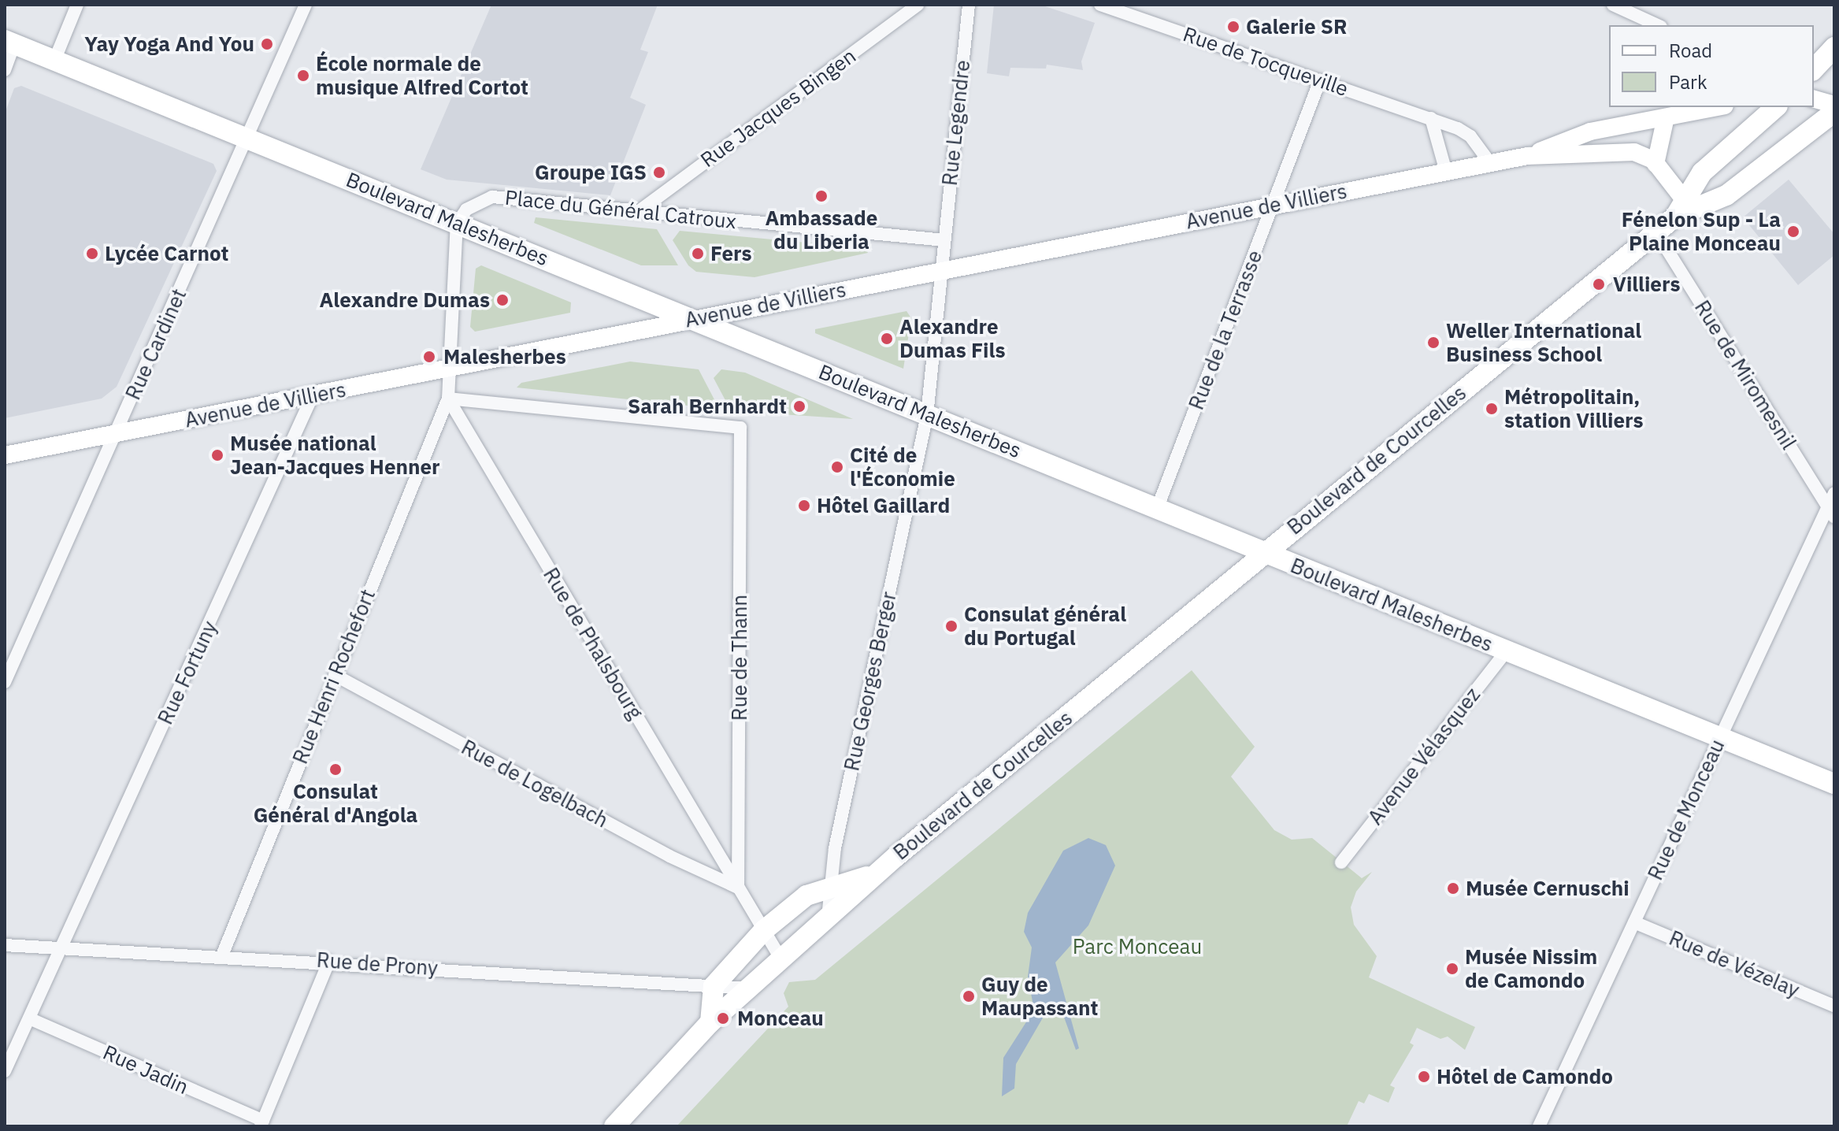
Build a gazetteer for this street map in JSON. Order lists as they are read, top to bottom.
{
  "streets": {
    "main road": ["Avenue de Villiers", "Boulevard Malesherbes", "Boulevard de Courcelles"],
    "street": [
      "Rue de Tocqueville",
      "Rue Jacques Bingen",
      "Rue Legendre",
      "Place du Général Catroux",
      "Rue de la Terrasse",
      "Rue Cardinet",
      "Rue de Miromesnil",
      "Rue de Phalsbourg",
      "Rue de Thann",
      "Rue Fortuny",
      "Rue Henri Rochefort",
      "Rue Georges Berger",
      "Avenue Vélasquez",
      "Rue de Logelbach",
      "Rue de Monceau",
      "Rue de Prony",
      "Rue de Vézelay",
      "Rue Jadin"
    ]
  },
  "crossings": [
    ["Rue de Tocqueville", "Avenue de Villiers"],
    ["Rue de Tocqueville", "Rue de la Terrasse"],
    ["Rue Jacques Bingen", "Place du Général Catroux"],
    ["Rue Legendre", "Place du Général Catroux"],
    ["Avenue de Villiers", "Boulevard Malesherbes"],
    ["Avenue de Villiers", "Rue de la Terrasse"],
    ["Avenue de Villiers", "Rue Cardinet"],
    ["Avenue de Villiers", "Boulevard de Courcelles"],
    ["Avenue de Villiers", "Rue Fortuny"],
    ["Place du Général Catroux", "Boulevard Malesherbes"],
    ["Boulevard Malesherbes", "Rue de la Terrasse"],
    ["Boulevard Malesherbes", "Rue Cardinet"],
    ["Boulevard Malesherbes", "Boulevard de Courcelles"],
    ["Boulevard Malesherbes", "Rue Georges Berger"],
    ["Boulevard Malesherbes", "Avenue Vélasquez"],
    ["Boulevard Malesherbes", "Rue de Monceau"],
    ["Rue de Miromesnil", "Boulevard de Courcelles"],
    ["Rue de Miromesnil", "Rue de Monceau"],
    ["Boulevard de Courcelles", "Rue de Phalsbourg"],
    ["Boulevard de Courcelles", "Rue Georges Berger"],
    ["Boulevard de Courcelles", "Rue de Prony"],
    ["Rue de Phalsbourg", "Rue de Thann"],
    ["Rue de Phalsbourg", "Rue Henri Rochefort"],
    ["Rue de Phalsbourg", "Rue de Logelbach"],
    ["Rue de Thann", "Rue Henri Rochefort"],
    ["Rue de Thann", "Rue de Logelbach"],
    ["Rue Fortuny", "Rue de Prony"],
    ["Rue Fortuny", "Rue Jadin"],
    ["Rue Henri Rochefort", "Rue de Logelbach"],
    ["Rue Henri Rochefort", "Rue de Prony"],
    ["Rue de Monceau", "Rue de Vézelay"]
  ],
  "parks": ["Parc Monceau"],
  "places": [
    "Galerie SR",
    "Yay Yoga And You",
    "École normale de musique Alfred Cortot",
    "Groupe IGS",
    "Ambassade du Liberia",
    "Fénelon Sup - La Plaine Monceau",
    "Lycée Carnot",
    "Fers",
    "Villiers",
    "Alexandre Dumas",
    "Alexandre Dumas Fils",
    "Weller International Business School",
    "Malesherbes",
    "Sarah Bernhardt",
    "Métropolitain, station Villiers",
    "Musée national Jean-Jacques Henner",
    "Cité de l'Économie",
    "Hôtel Gaillard",
    "Consulat général du Portugal",
    "Consulat Général d'Angola",
    "Musée Cernuschi",
    "Musée Nissim de Camondo",
    "Guy de Maupassant",
    "Monceau",
    "Hôtel de Camondo"
  ],
  "legend": ["Road", "Park"]
}
